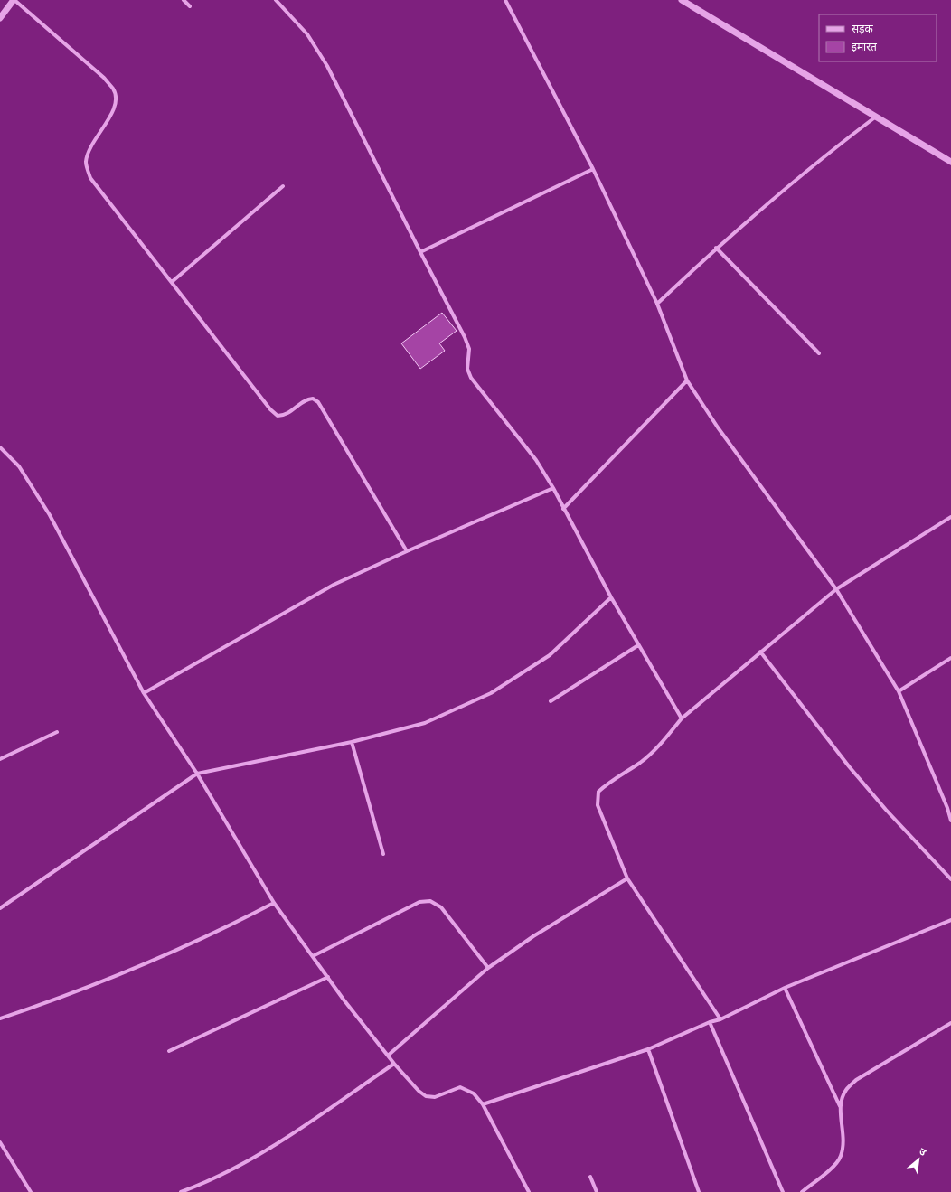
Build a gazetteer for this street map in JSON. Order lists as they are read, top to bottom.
{
  "legend": ["सड़क", "इमारत"],
  "north": "top right"
}
